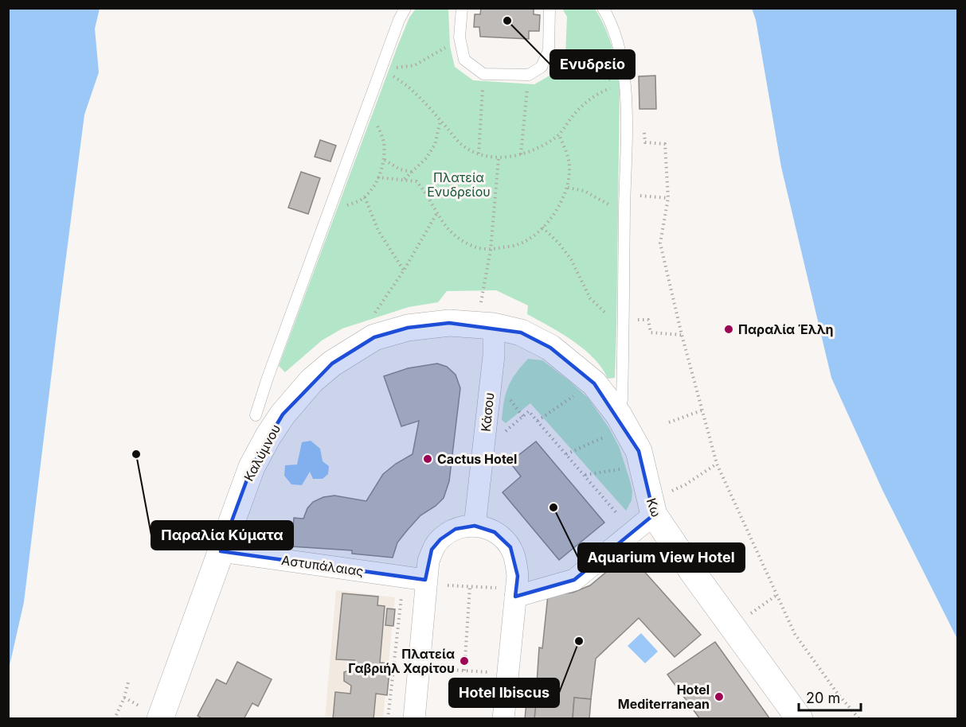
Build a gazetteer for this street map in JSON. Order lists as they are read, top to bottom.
{
  "streets": {
    "main road": ["Καλύμνου", "Κω"],
    "street": ["Κάσου", "Αστυπάλαιας"]
  },
  "crossings": [
    ["Κάσου", "Καλύμνου"],
    ["Κάσου", "Κω"],
    ["Καλύμνου", "Κω"],
    ["Καλύμνου", "Αστυπάλαιας"]
  ],
  "parks": ["Πλατεία Ενυδρείου"],
  "places": [
    "Ενυδρείο",
    "Παραλία Έλλη",
    "Παραλία Κύματα",
    "Cactus Hotel",
    "Aquarium View Hotel",
    "Hotel Ibiscus",
    "Πλατεία Γαβριήλ Χαρίτου",
    "Hotel Mediterranean"
  ],
  "scale_bar": "20 m"
}
